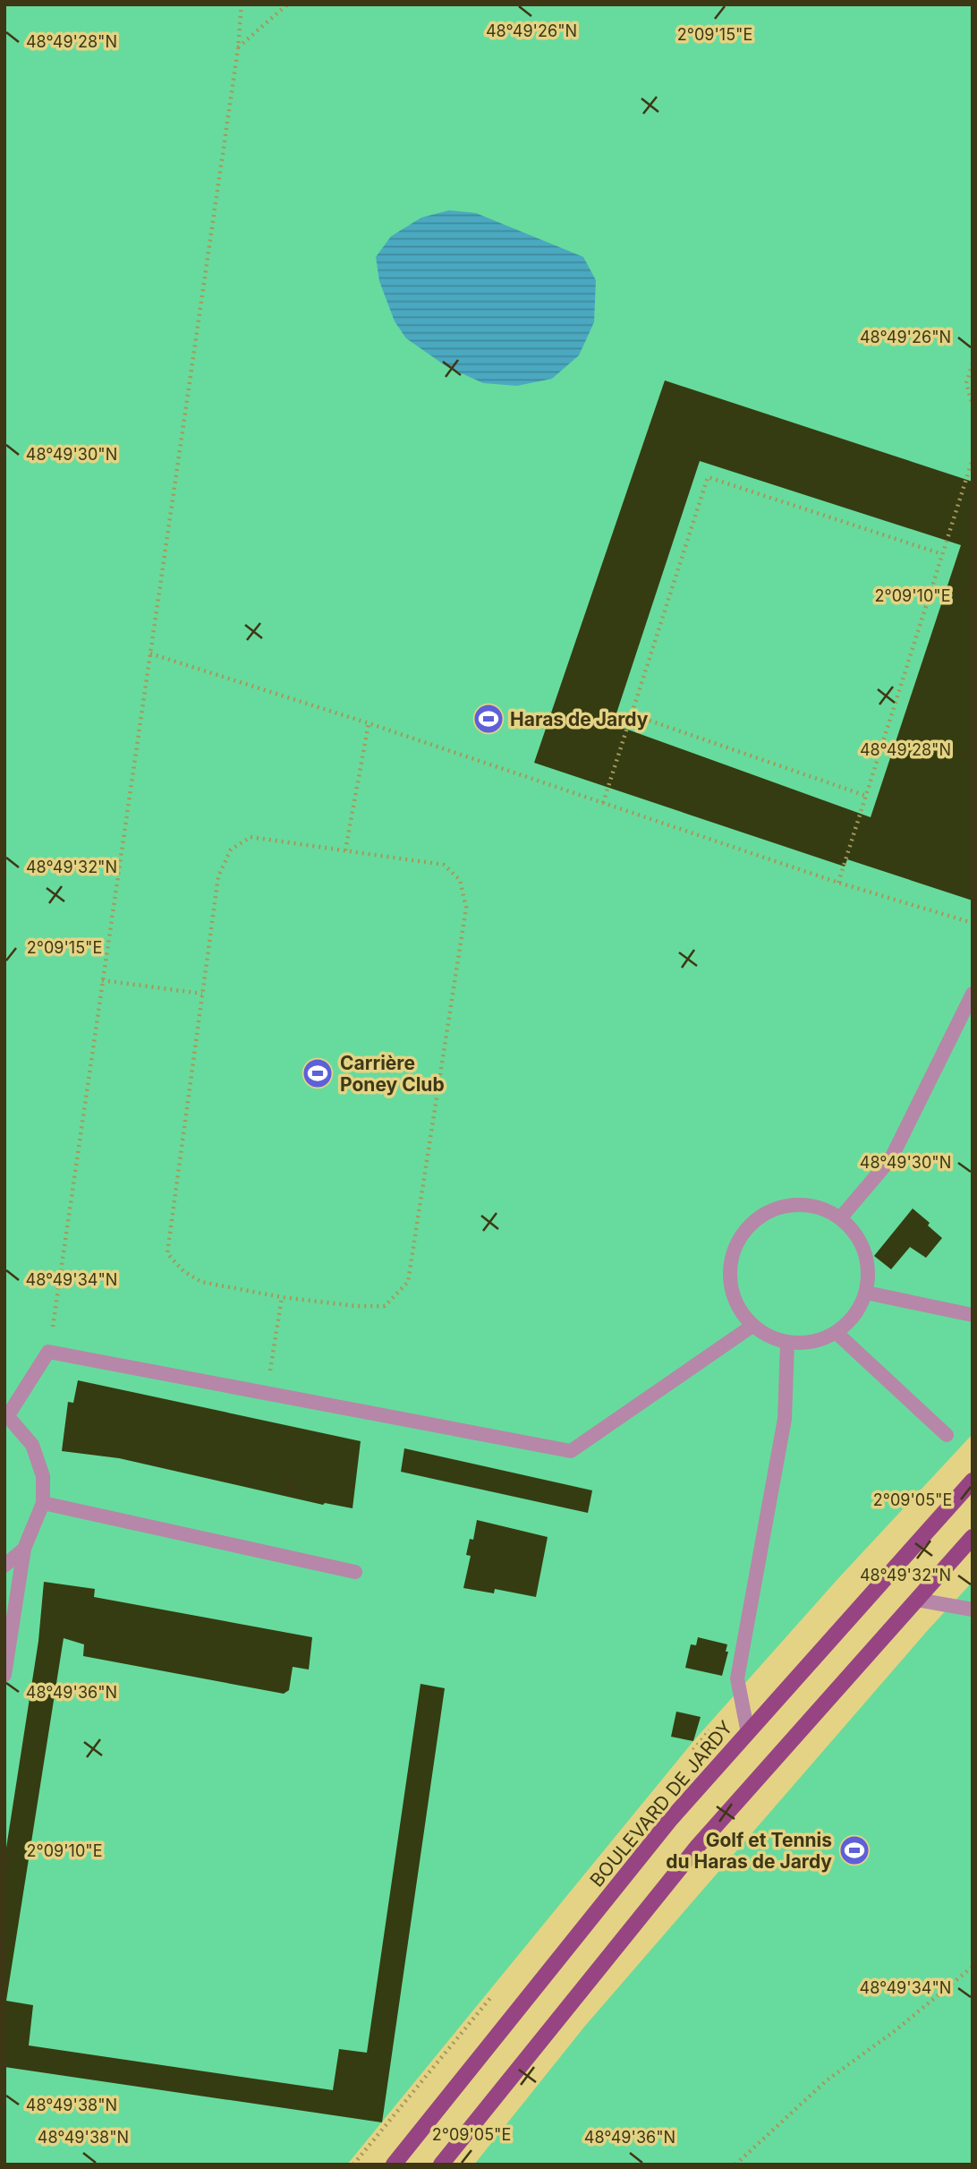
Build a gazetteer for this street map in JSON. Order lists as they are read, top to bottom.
{
  "streets": {
    "main road": ["BOULEVARD DE JARDY"]
  },
  "places": {
    "sports": ["Haras de Jardy", "Carrière Poney Club", "Golf et Tennis du Haras de Jardy"]
  },
  "coordinates": [
    "48°49'26\"N",
    "2°09'15\"E",
    "48°49'28\"N",
    "48°49'30\"N",
    "2°09'10\"E",
    "48°49'32\"N",
    "48°49'34\"N",
    "2°09'05\"E",
    "48°49'36\"N",
    "48°49'38\"N"
  ]
}
